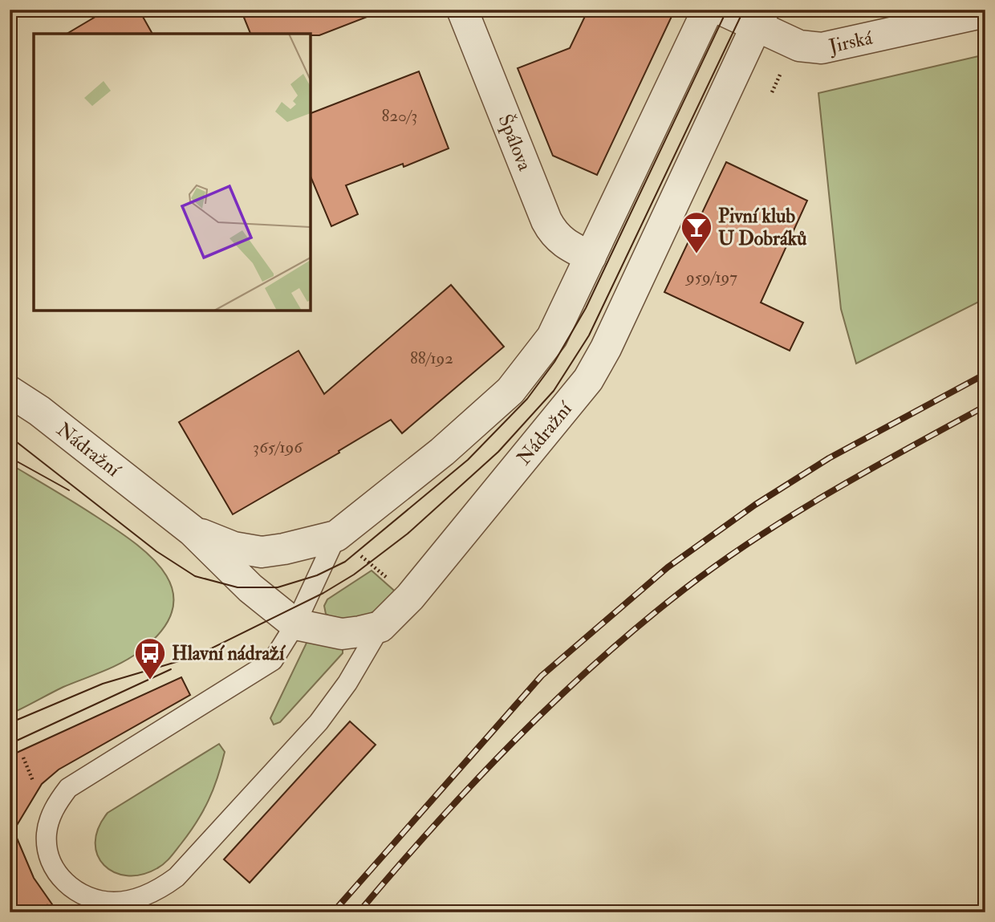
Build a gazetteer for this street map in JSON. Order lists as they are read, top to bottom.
{
  "streets": {
    "street": ["Jirská", "Špálova", "Nádražní"]
  },
  "crossings": [
    ["Jirská", "Nádražní"],
    ["Špálova", "Nádražní"]
  ],
  "places": {
    "bar": ["Pivní klub U Dobráků"],
    "bus stop": ["Hlavní nádraží"]
  },
  "house_numbers": [
    "820/3",
    "959/197",
    "88/192",
    "365/196"
  ]
}
